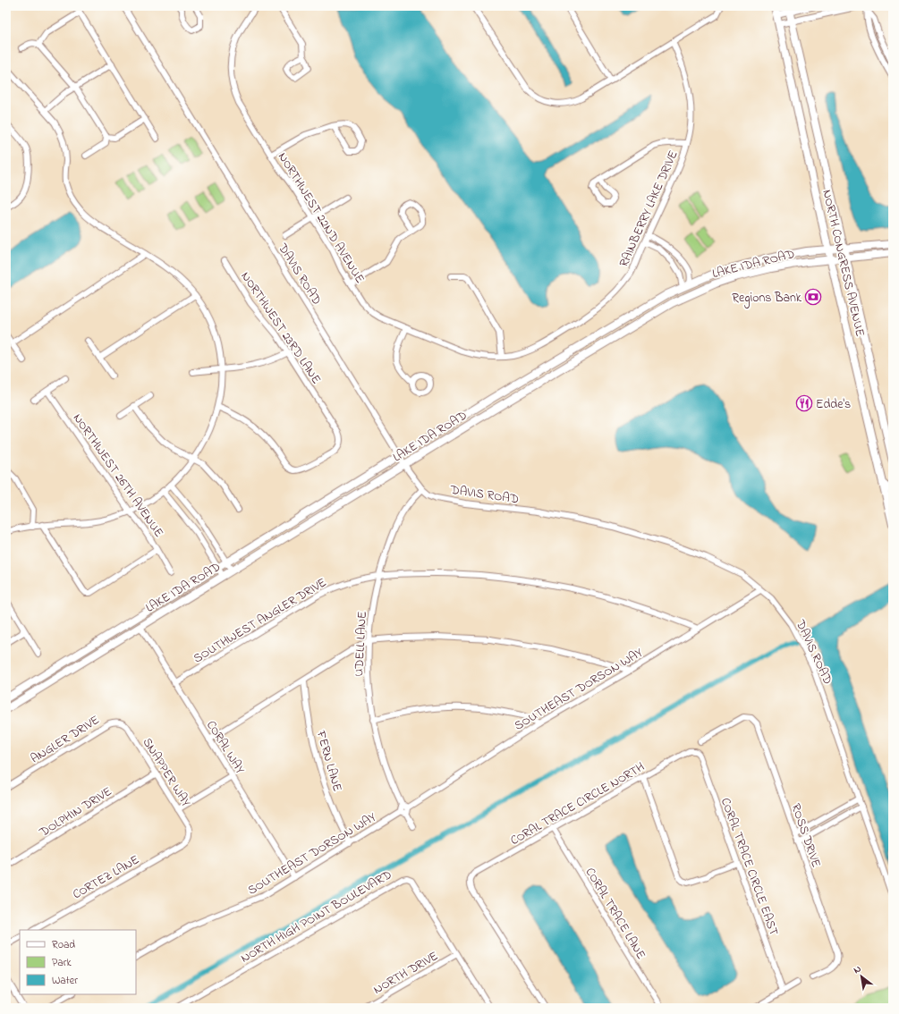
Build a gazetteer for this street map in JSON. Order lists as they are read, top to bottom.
{
  "streets": {
    "street": [
      "RAINBERRY LAKE DRIVE",
      "NORTHWEST 22ND AVENUE",
      "LAKE IDA ROAD",
      "NORTH CONGRESS AVENUE",
      "DAVIS ROAD",
      "NORTHWEST 23RD LANE",
      "NORTHWEST 26TH AVENUE",
      "SOUTHWEST ANGLER DRIVE",
      "UDELL LANE",
      "SOUTHEAST DORSON WAY",
      "ANGLER DRIVE",
      "CORAL WAY",
      "FERN LANE",
      "SNAPPER WAY",
      "CORAL TRACE CIRCLE NORTH",
      "DOLPHIN DRIVE",
      "ROSS DRIVE",
      "CORAL TRACE CIRCLE EAST",
      "CORTEZ LANE",
      "CORAL TRACE LANE",
      "NORTH HIGH POINT BOULEVARD",
      "NORTH DRIVE"
    ]
  },
  "crossings": [
    ["RAINBERRY LAKE DRIVE", "NORTHWEST 22ND AVENUE"],
    ["LAKE IDA ROAD", "NORTH CONGRESS AVENUE"],
    ["LAKE IDA ROAD", "DAVIS ROAD"],
    ["LAKE IDA ROAD", "CORAL WAY"],
    ["DAVIS ROAD", "UDELL LANE"],
    ["DAVIS ROAD", "SOUTHEAST DORSON WAY"],
    ["SOUTHWEST ANGLER DRIVE", "UDELL LANE"],
    ["SOUTHWEST ANGLER DRIVE", "SOUTHEAST DORSON WAY"],
    ["SOUTHWEST ANGLER DRIVE", "CORAL WAY"],
    ["UDELL LANE", "SOUTHEAST DORSON WAY"],
    ["SOUTHEAST DORSON WAY", "CORAL WAY"],
    ["SOUTHEAST DORSON WAY", "FERN LANE"],
    ["ANGLER DRIVE", "SNAPPER WAY"],
    ["SNAPPER WAY", "DOLPHIN DRIVE"],
    ["SNAPPER WAY", "CORTEZ LANE"],
    ["CORAL TRACE CIRCLE NORTH", "CORAL TRACE CIRCLE EAST"],
    ["CORAL TRACE CIRCLE NORTH", "CORAL TRACE LANE"],
    ["NORTH HIGH POINT BOULEVARD", "NORTH DRIVE"]
  ],
  "places": {
    "bank": ["Regions Bank"],
    "restaurant": ["Edde's"]
  },
  "legend": ["Road", "Park", "Water"],
  "north": "top left"
}
